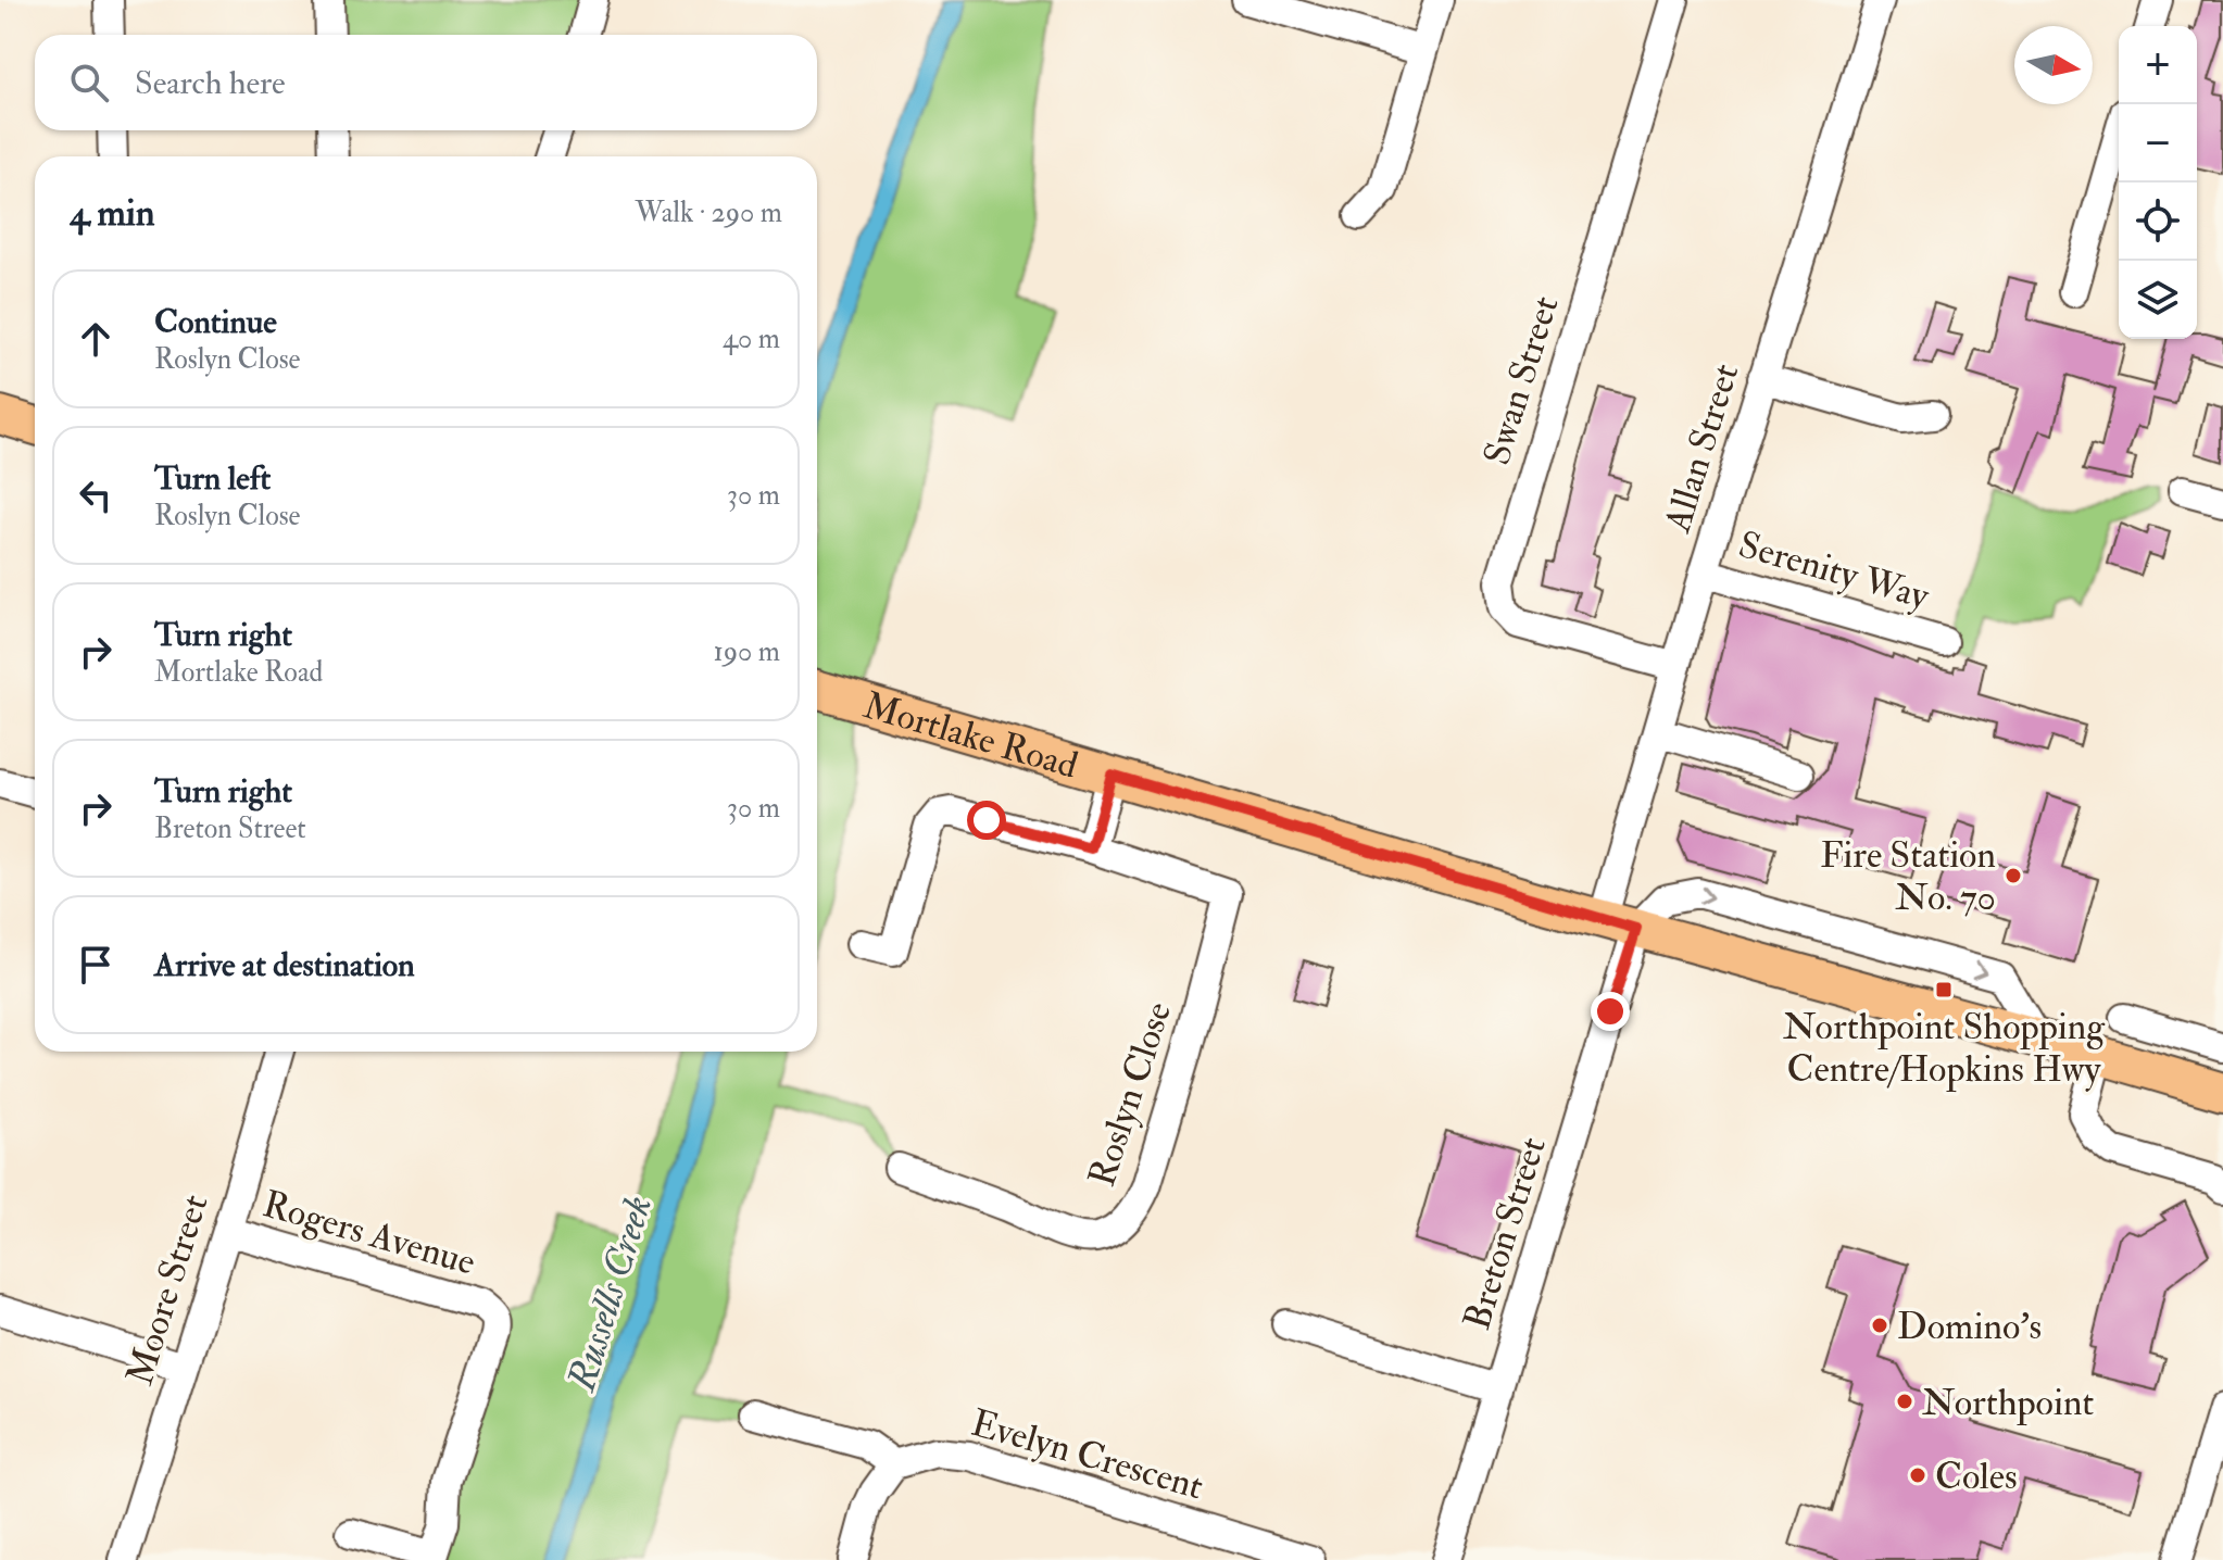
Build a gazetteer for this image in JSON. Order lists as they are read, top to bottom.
{
  "streets": {
    "main road": ["Mortlake Road"],
    "street": [
      "Swan Street",
      "Allan Street",
      "Serenity Way",
      "Roslyn Close",
      "Rogers Avenue",
      "Breton Street",
      "Moore Street",
      "Evelyn Crescent"
    ]
  },
  "crossings": [
    ["Swan Street", "Allan Street"],
    ["Allan Street", "Serenity Way"],
    ["Allan Street", "Mortlake Road"],
    ["Allan Street", "Breton Street"],
    ["Mortlake Road", "Breton Street"],
    ["Rogers Avenue", "Moore Street"]
  ],
  "water": ["Russells Creek"],
  "places": {
    "other": [
      "Fire Station No. 70",
      "Domino's",
      "Northpoint",
      "Coles"
    ],
    "transit": ["Northpoint Shopping Centre/Hopkins Hwy"]
  },
  "north": "right",
  "page": {
    "map_buttons": ["+", "−"],
    "search": "Search here",
    "heading": ["4 min", "Walk · 290 m"],
    "list": [
      ["Continue", "Roslyn Close", "40 m"],
      ["Turn left", "Roslyn Close", "30 m"],
      ["Turn right", "Mortlake Road", "190 m"],
      ["Turn right", "Breton Street", "30 m"],
      "Arrive at destination"
    ]
  }
}
